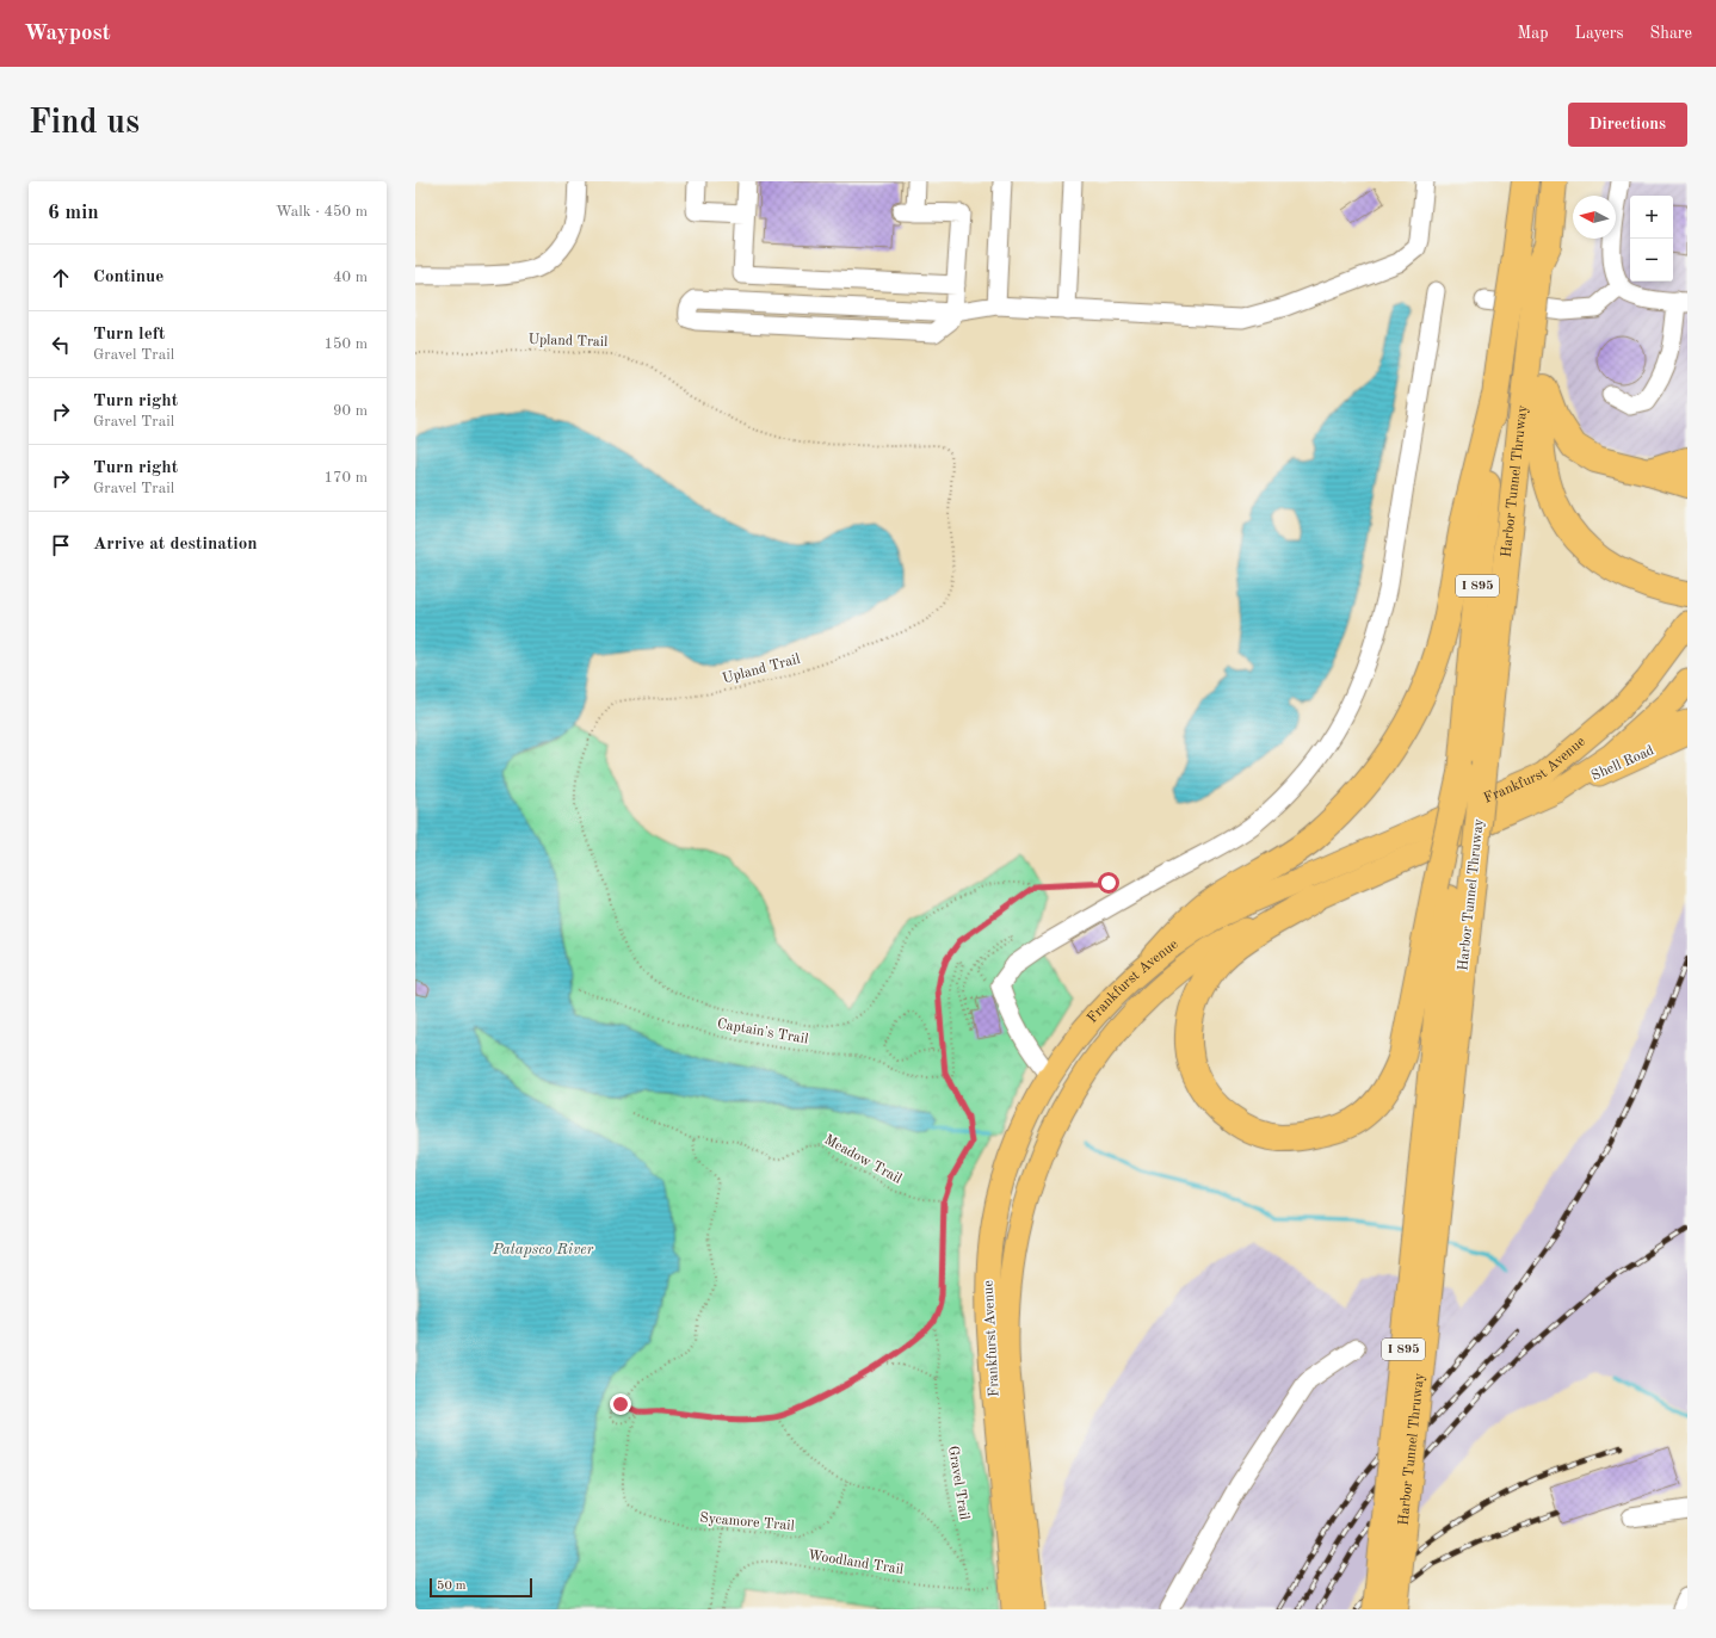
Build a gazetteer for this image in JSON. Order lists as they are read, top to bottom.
{
  "streets": {
    "highway": ["Harbor Tunnel Thruway", "I 895"],
    "main road": ["Shell Road", "Frankfurst Avenue"],
    "path": [
      "Upland Trail",
      "Captain's Trail",
      "Meadow Trail",
      "Gravel Trail",
      "Sycamore Trail",
      "Woodland Trail"
    ]
  },
  "crossings": [
    ["Shell Road", "Frankfurst Avenue"],
    ["Frankfurst Avenue", "Woodland Trail"],
    ["Gravel Trail", "Woodland Trail"]
  ],
  "water": ["Patapsco River"],
  "scale_bar": "50 m",
  "north": "left",
  "page": {
    "header": "Waypost",
    "nav": ["Map", "Layers", "Share"],
    "buttons": "Directions",
    "title": "Find us",
    "heading": ["6 min", "Walk · 450 m"],
    "map_buttons": ["+", "−"],
    "list": [
      ["Continue", "40 m"],
      ["Turn left", "Gravel Trail", "150 m"],
      ["Turn right", "Gravel Trail", "90 m"],
      ["Turn right", "Gravel Trail", "170 m"],
      "Arrive at destination"
    ],
    "scale": "50 m"
  }
}
